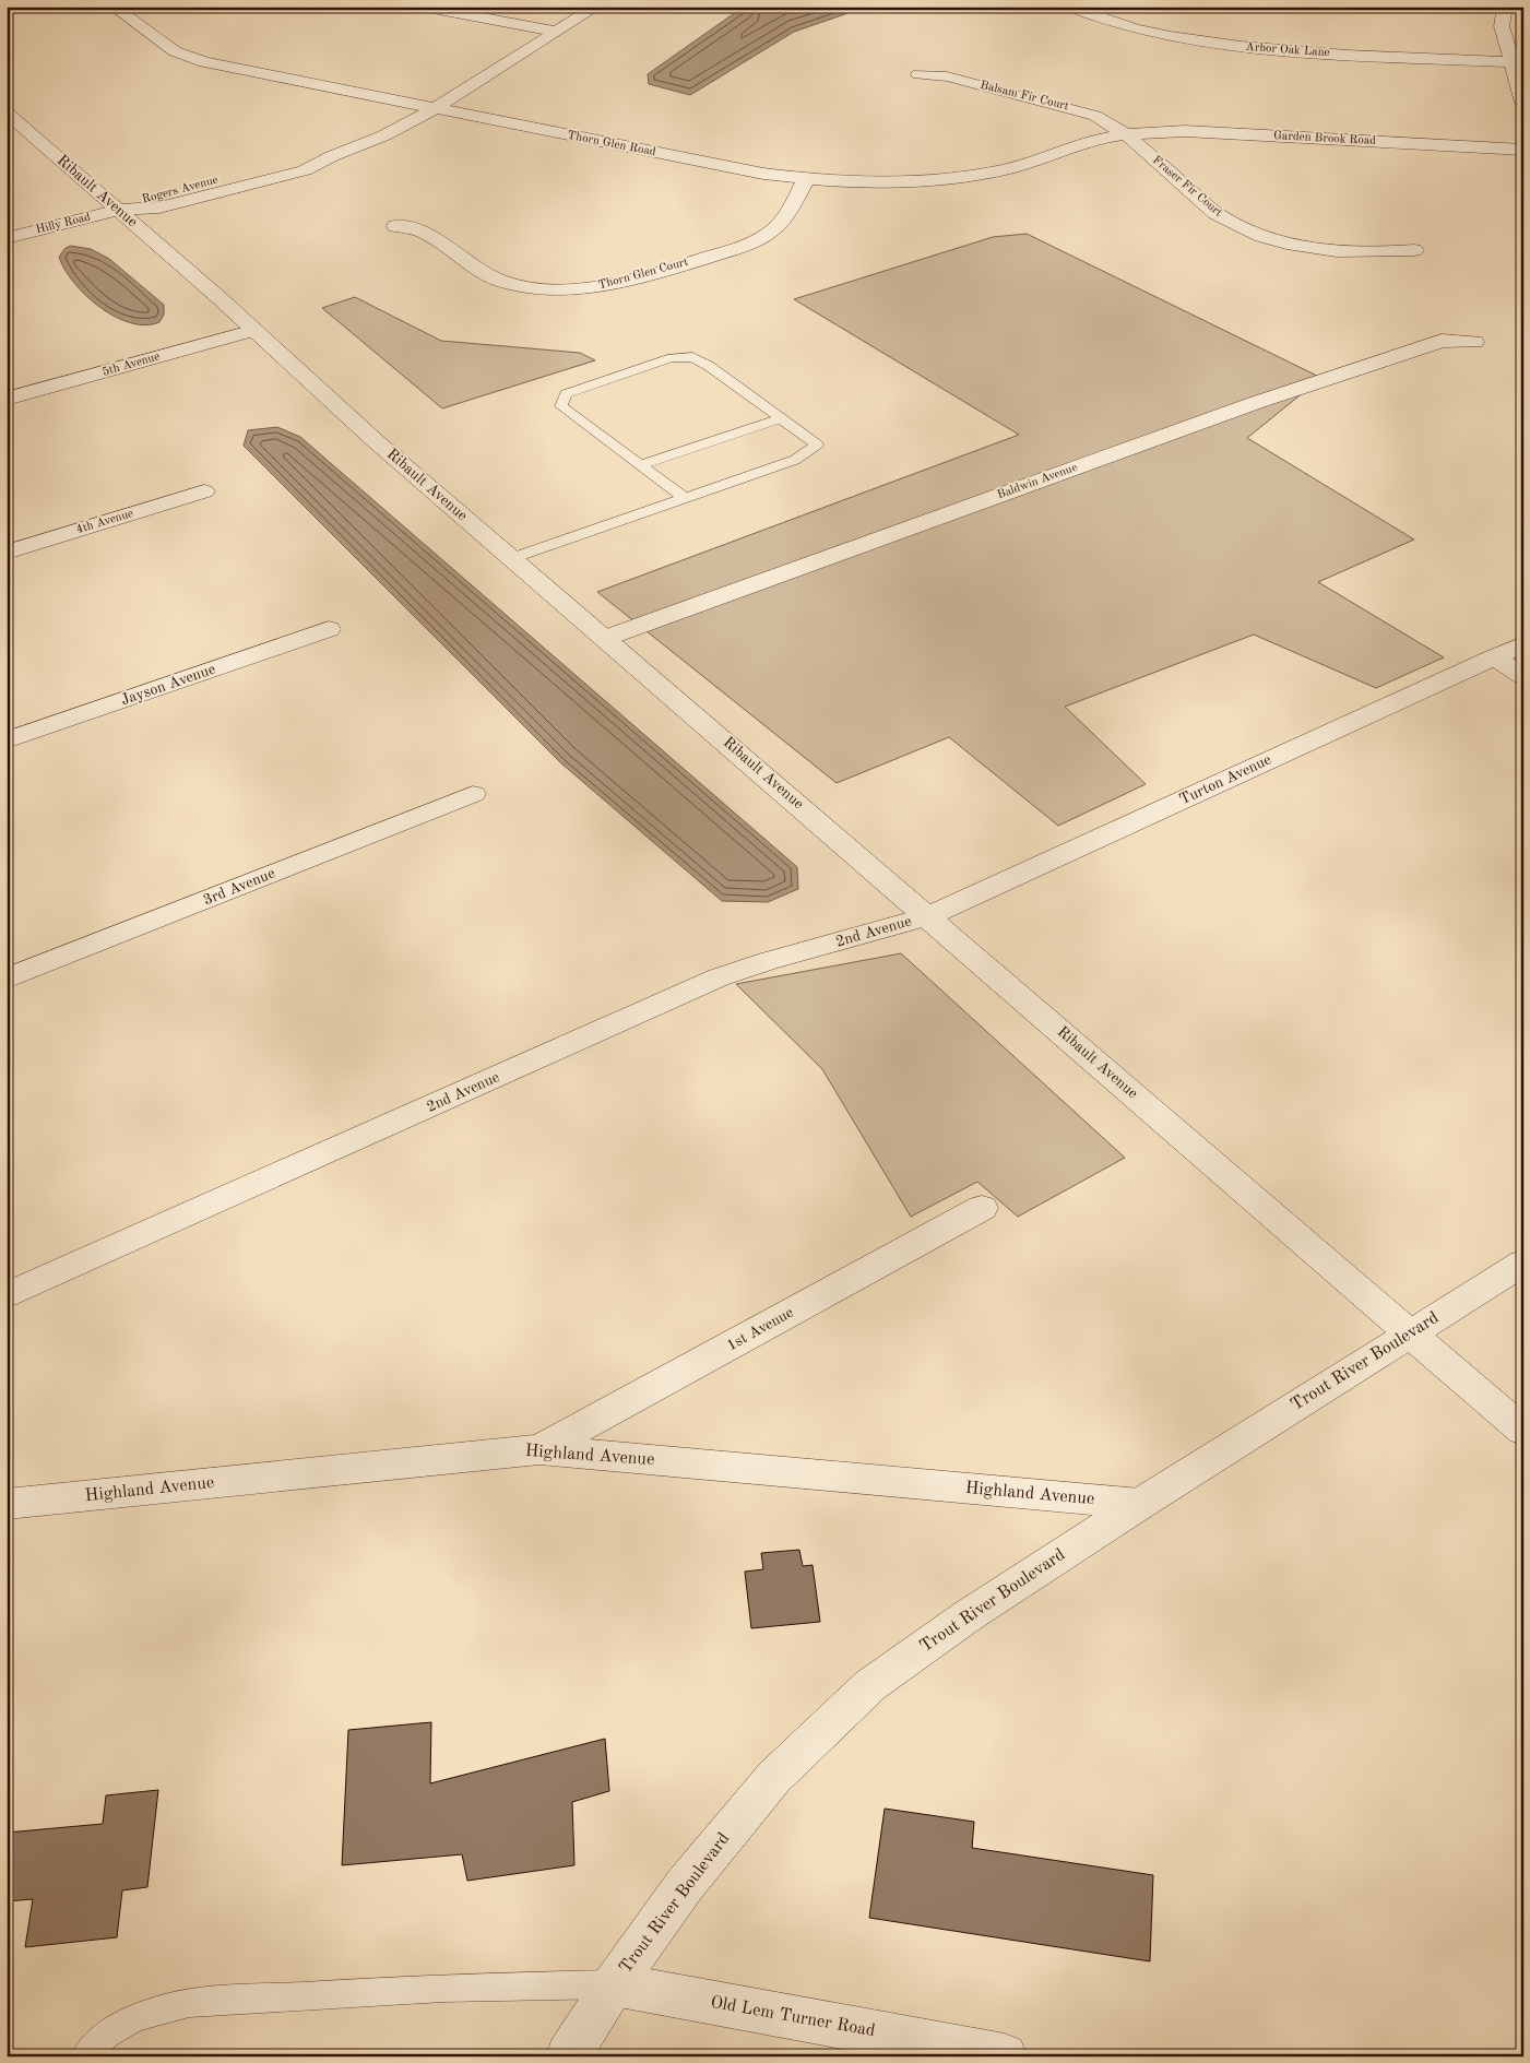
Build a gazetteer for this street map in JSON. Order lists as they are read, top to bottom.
{
  "streets": {
    "street": [
      "Arbor Oak Lane",
      "Balsam Fir Court",
      "Garden Brook Road",
      "Thorn Glen Road",
      "Fraser Fir Court",
      "Rogers Avenue",
      "Ribault Avenue",
      "Hilly Road",
      "Thorn Glen Court",
      "5th Avenue",
      "Baldwin Avenue",
      "4th Avenue",
      "Jayson Avenue",
      "Turton Avenue",
      "3rd Avenue",
      "2nd Avenue",
      "1st Avenue",
      "Trout River Boulevard",
      "Highland Avenue",
      "Old Lem Turner Road"
    ]
  },
  "crossings": [
    ["Balsam Fir Court", "Garden Brook Road"],
    ["Balsam Fir Court", "Thorn Glen Road"],
    ["Balsam Fir Court", "Fraser Fir Court"],
    ["Garden Brook Road", "Thorn Glen Road"],
    ["Garden Brook Road", "Fraser Fir Court"],
    ["Thorn Glen Road", "Fraser Fir Court"],
    ["Thorn Glen Road", "Rogers Avenue"],
    ["Thorn Glen Road", "Thorn Glen Court"],
    ["Rogers Avenue", "Ribault Avenue"],
    ["Rogers Avenue", "Hilly Road"],
    ["Ribault Avenue", "Hilly Road"],
    ["Ribault Avenue", "5th Avenue"],
    ["Ribault Avenue", "Baldwin Avenue"],
    ["Ribault Avenue", "Turton Avenue"],
    ["Ribault Avenue", "2nd Avenue"],
    ["Ribault Avenue", "Trout River Boulevard"],
    ["Turton Avenue", "2nd Avenue"],
    ["1st Avenue", "Highland Avenue"],
    ["Trout River Boulevard", "Highland Avenue"],
    ["Trout River Boulevard", "Old Lem Turner Road"]
  ]
}
